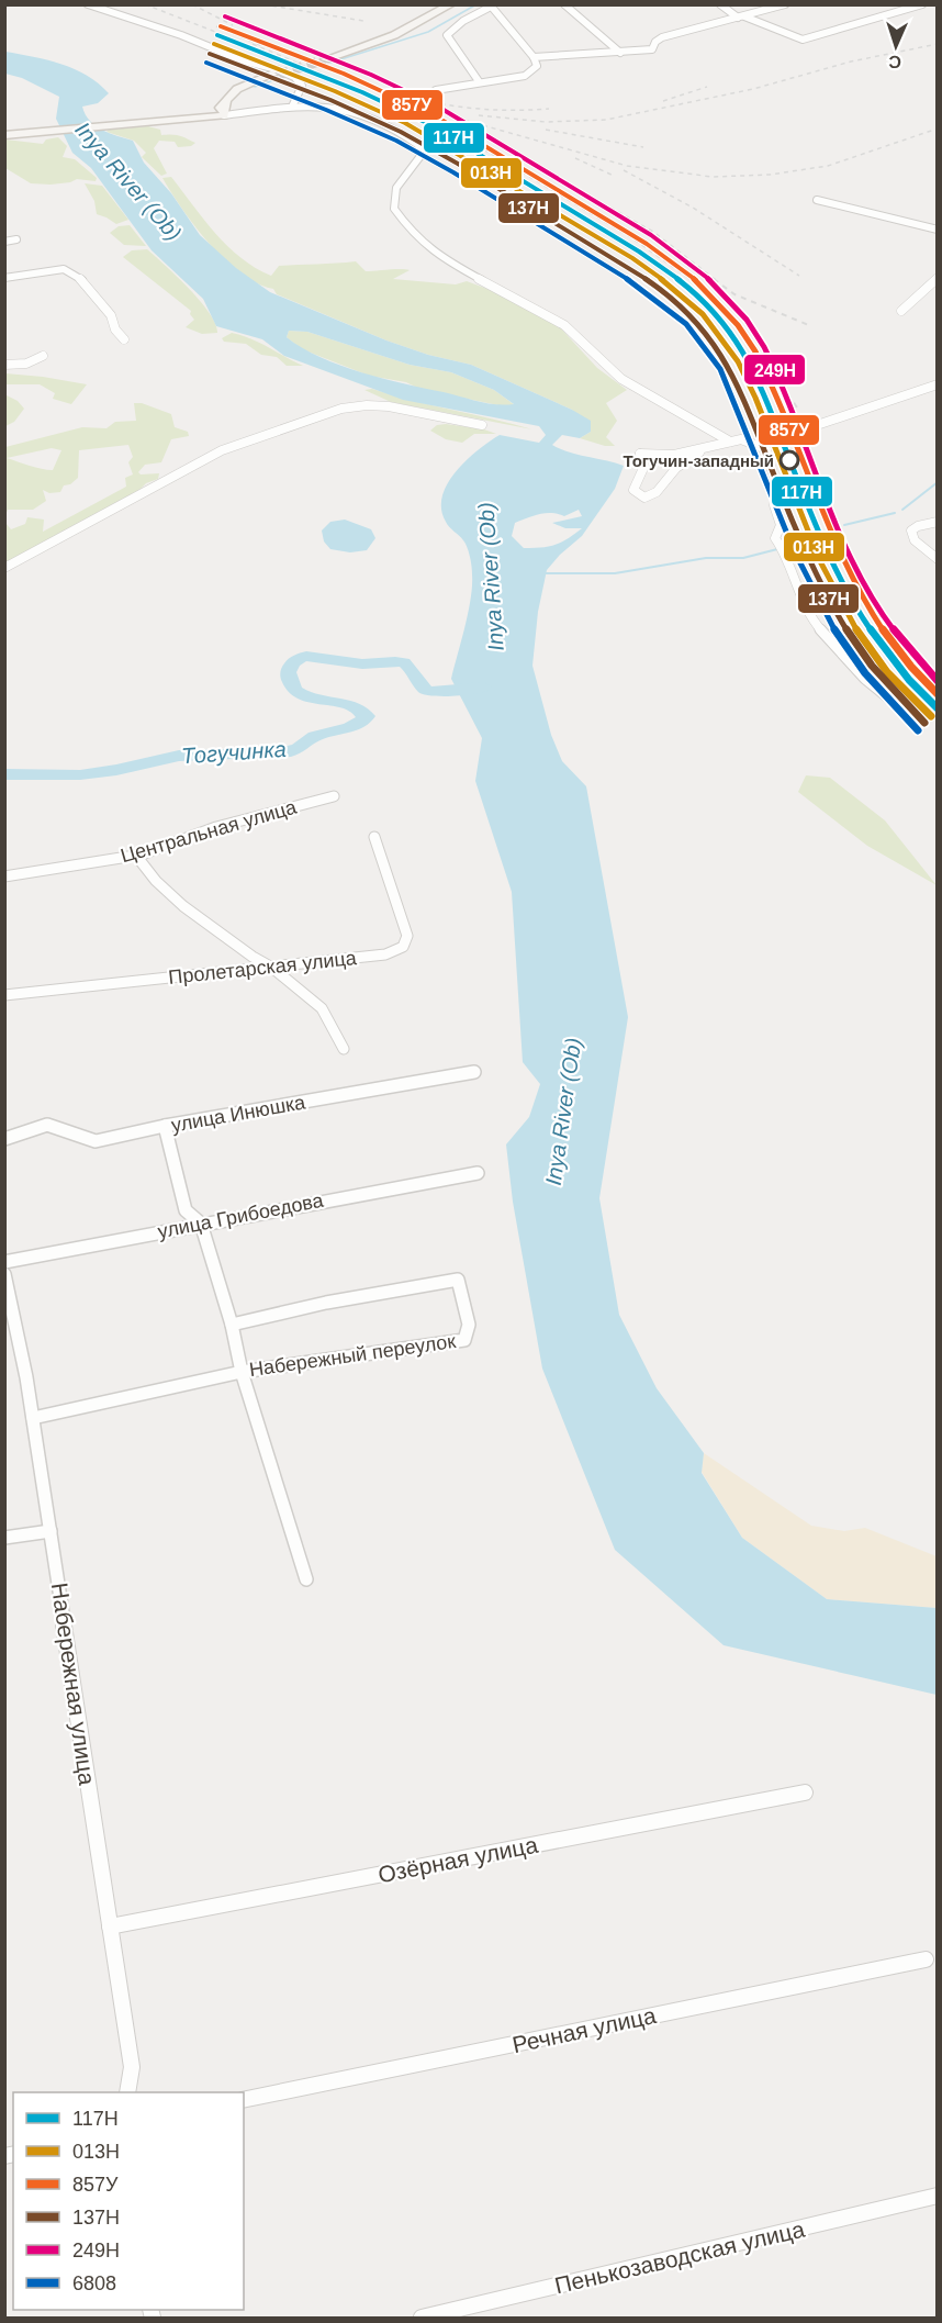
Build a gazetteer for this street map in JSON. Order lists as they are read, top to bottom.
{
  "streets": {
    "street": [
      "Центральная улица",
      "Пролетарская улица",
      "улица Инюшка",
      "улица Грибоедова",
      "Набережный переулок",
      "Набережная улица",
      "Озёрная улица",
      "Речная улица",
      "Пенькозаводская улица"
    ]
  },
  "crossings": [
    ["Набережный переулок", "Набережная улица"],
    ["Набережная улица", "Озёрная улица"]
  ],
  "water": ["Inya River (Ob)", "Тогучинка"],
  "places": ["Тогучин-западный"],
  "lines": [
    "transit line 249Н",
    "transit line 857У",
    "transit line 117Н",
    "transit line 013Н",
    "transit line 137Н",
    "transit line 6808"
  ],
  "legend": [
    "117Н",
    "013Н",
    "857У",
    "137Н",
    "249Н",
    "6808"
  ],
  "north": "bottom"
}
